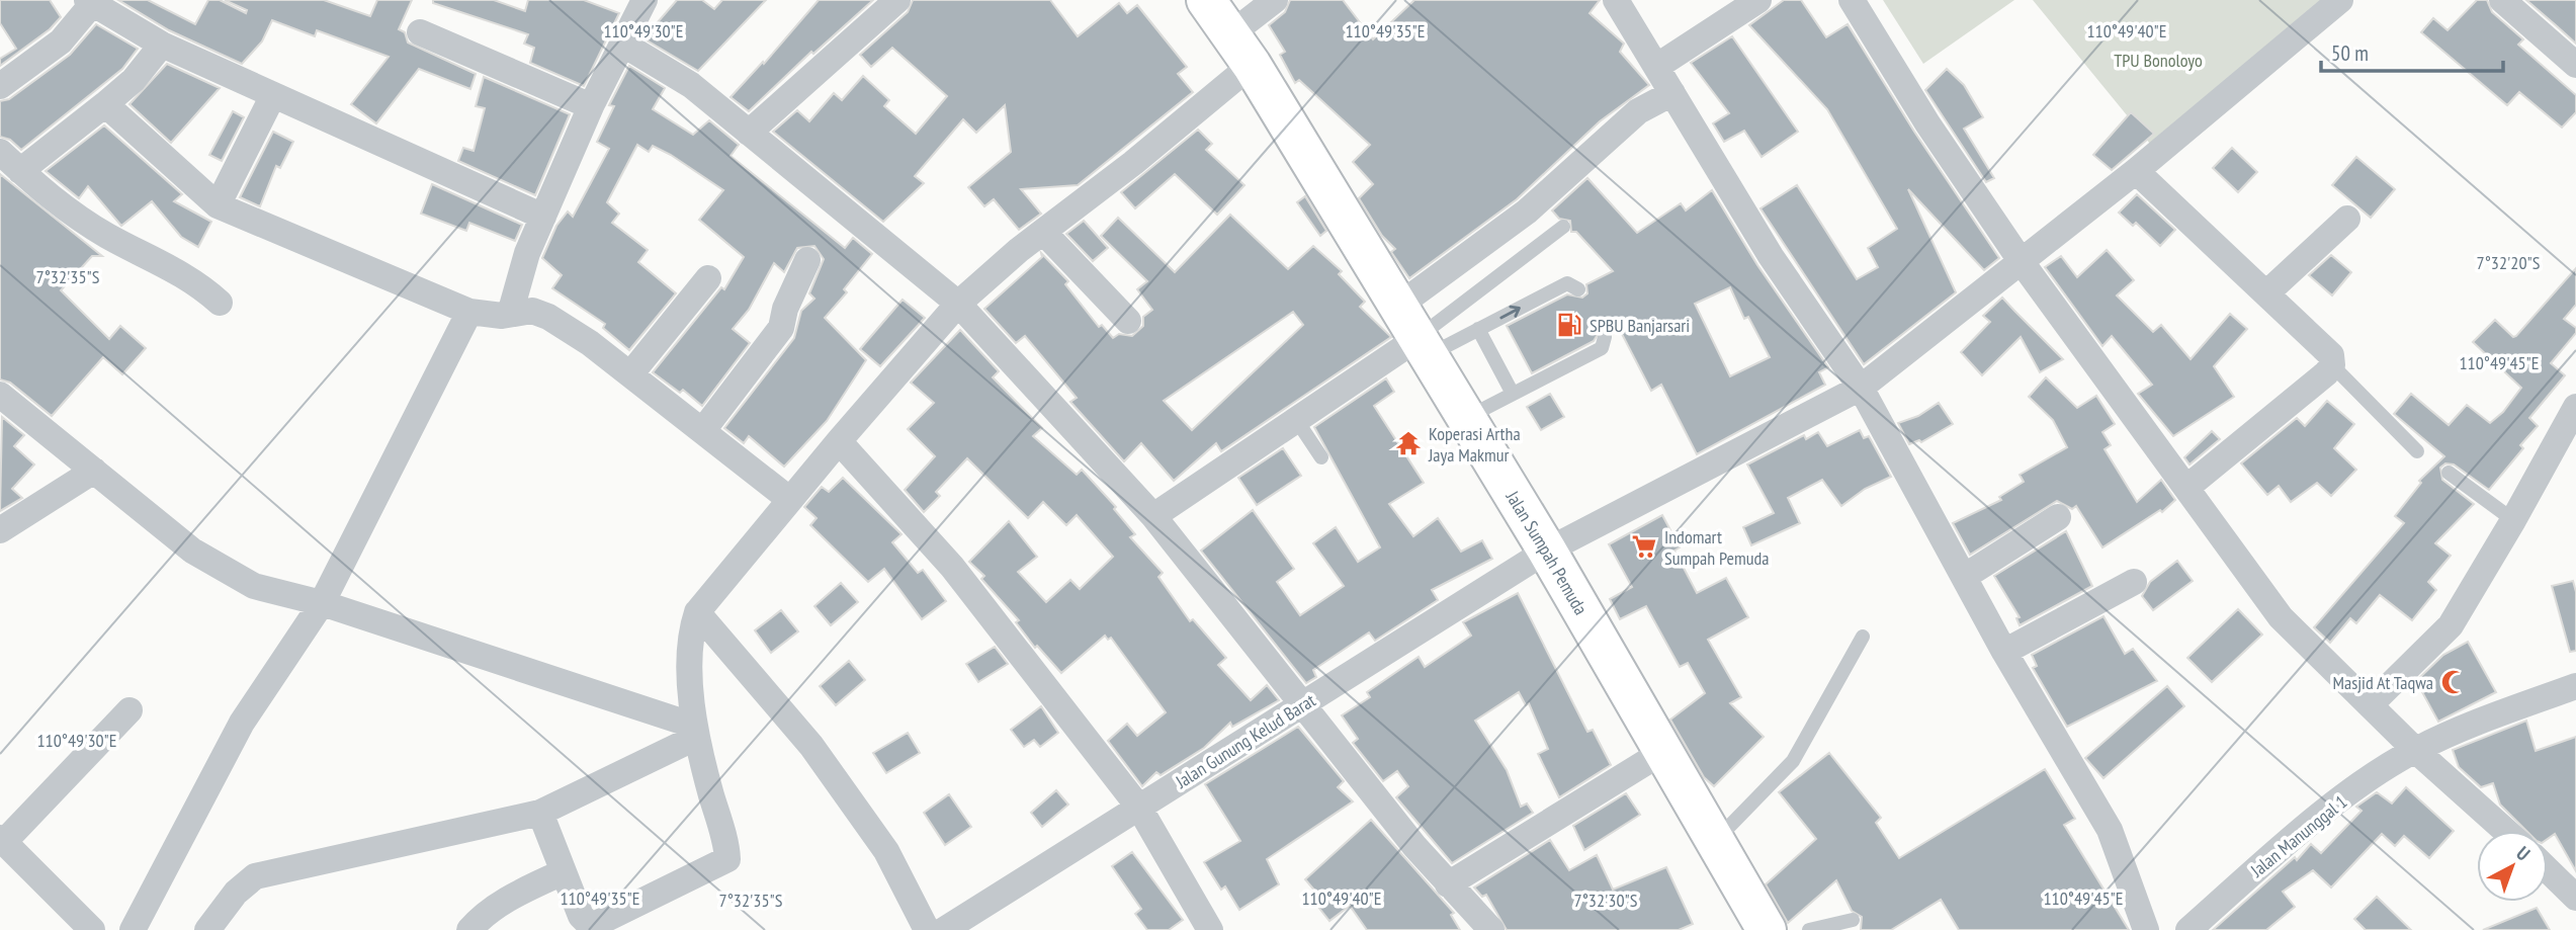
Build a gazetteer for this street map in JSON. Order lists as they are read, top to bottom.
{
  "streets": {
    "highway": ["Jalan Sumpah Pemuda"],
    "street": ["Jalan Gunung Kelud Barat", "Jalan Manunggal 1"]
  },
  "crossings": [
    ["Jalan Sumpah Pemuda", "Jalan Gunung Kelud Barat"]
  ],
  "parks": ["TPU Bonoloyo"],
  "places": {
    "fuel station": ["SPBU Banjarsari"],
    "temple": ["Koperasi Artha Jaya Makmur"],
    "supermarket": ["Indomart Sumpah Pemuda"],
    "mosque": ["Masjid At Taqwa"]
  },
  "scale_bar": "50 m",
  "north": "top right",
  "coordinates": [
    "110°49'30\"E",
    "110°49'35\"E",
    "110°49'40\"E",
    "7°32'20\"S",
    "7°32'35\"S",
    "110°49'45\"E",
    "7°32'30\"S"
  ]
}
